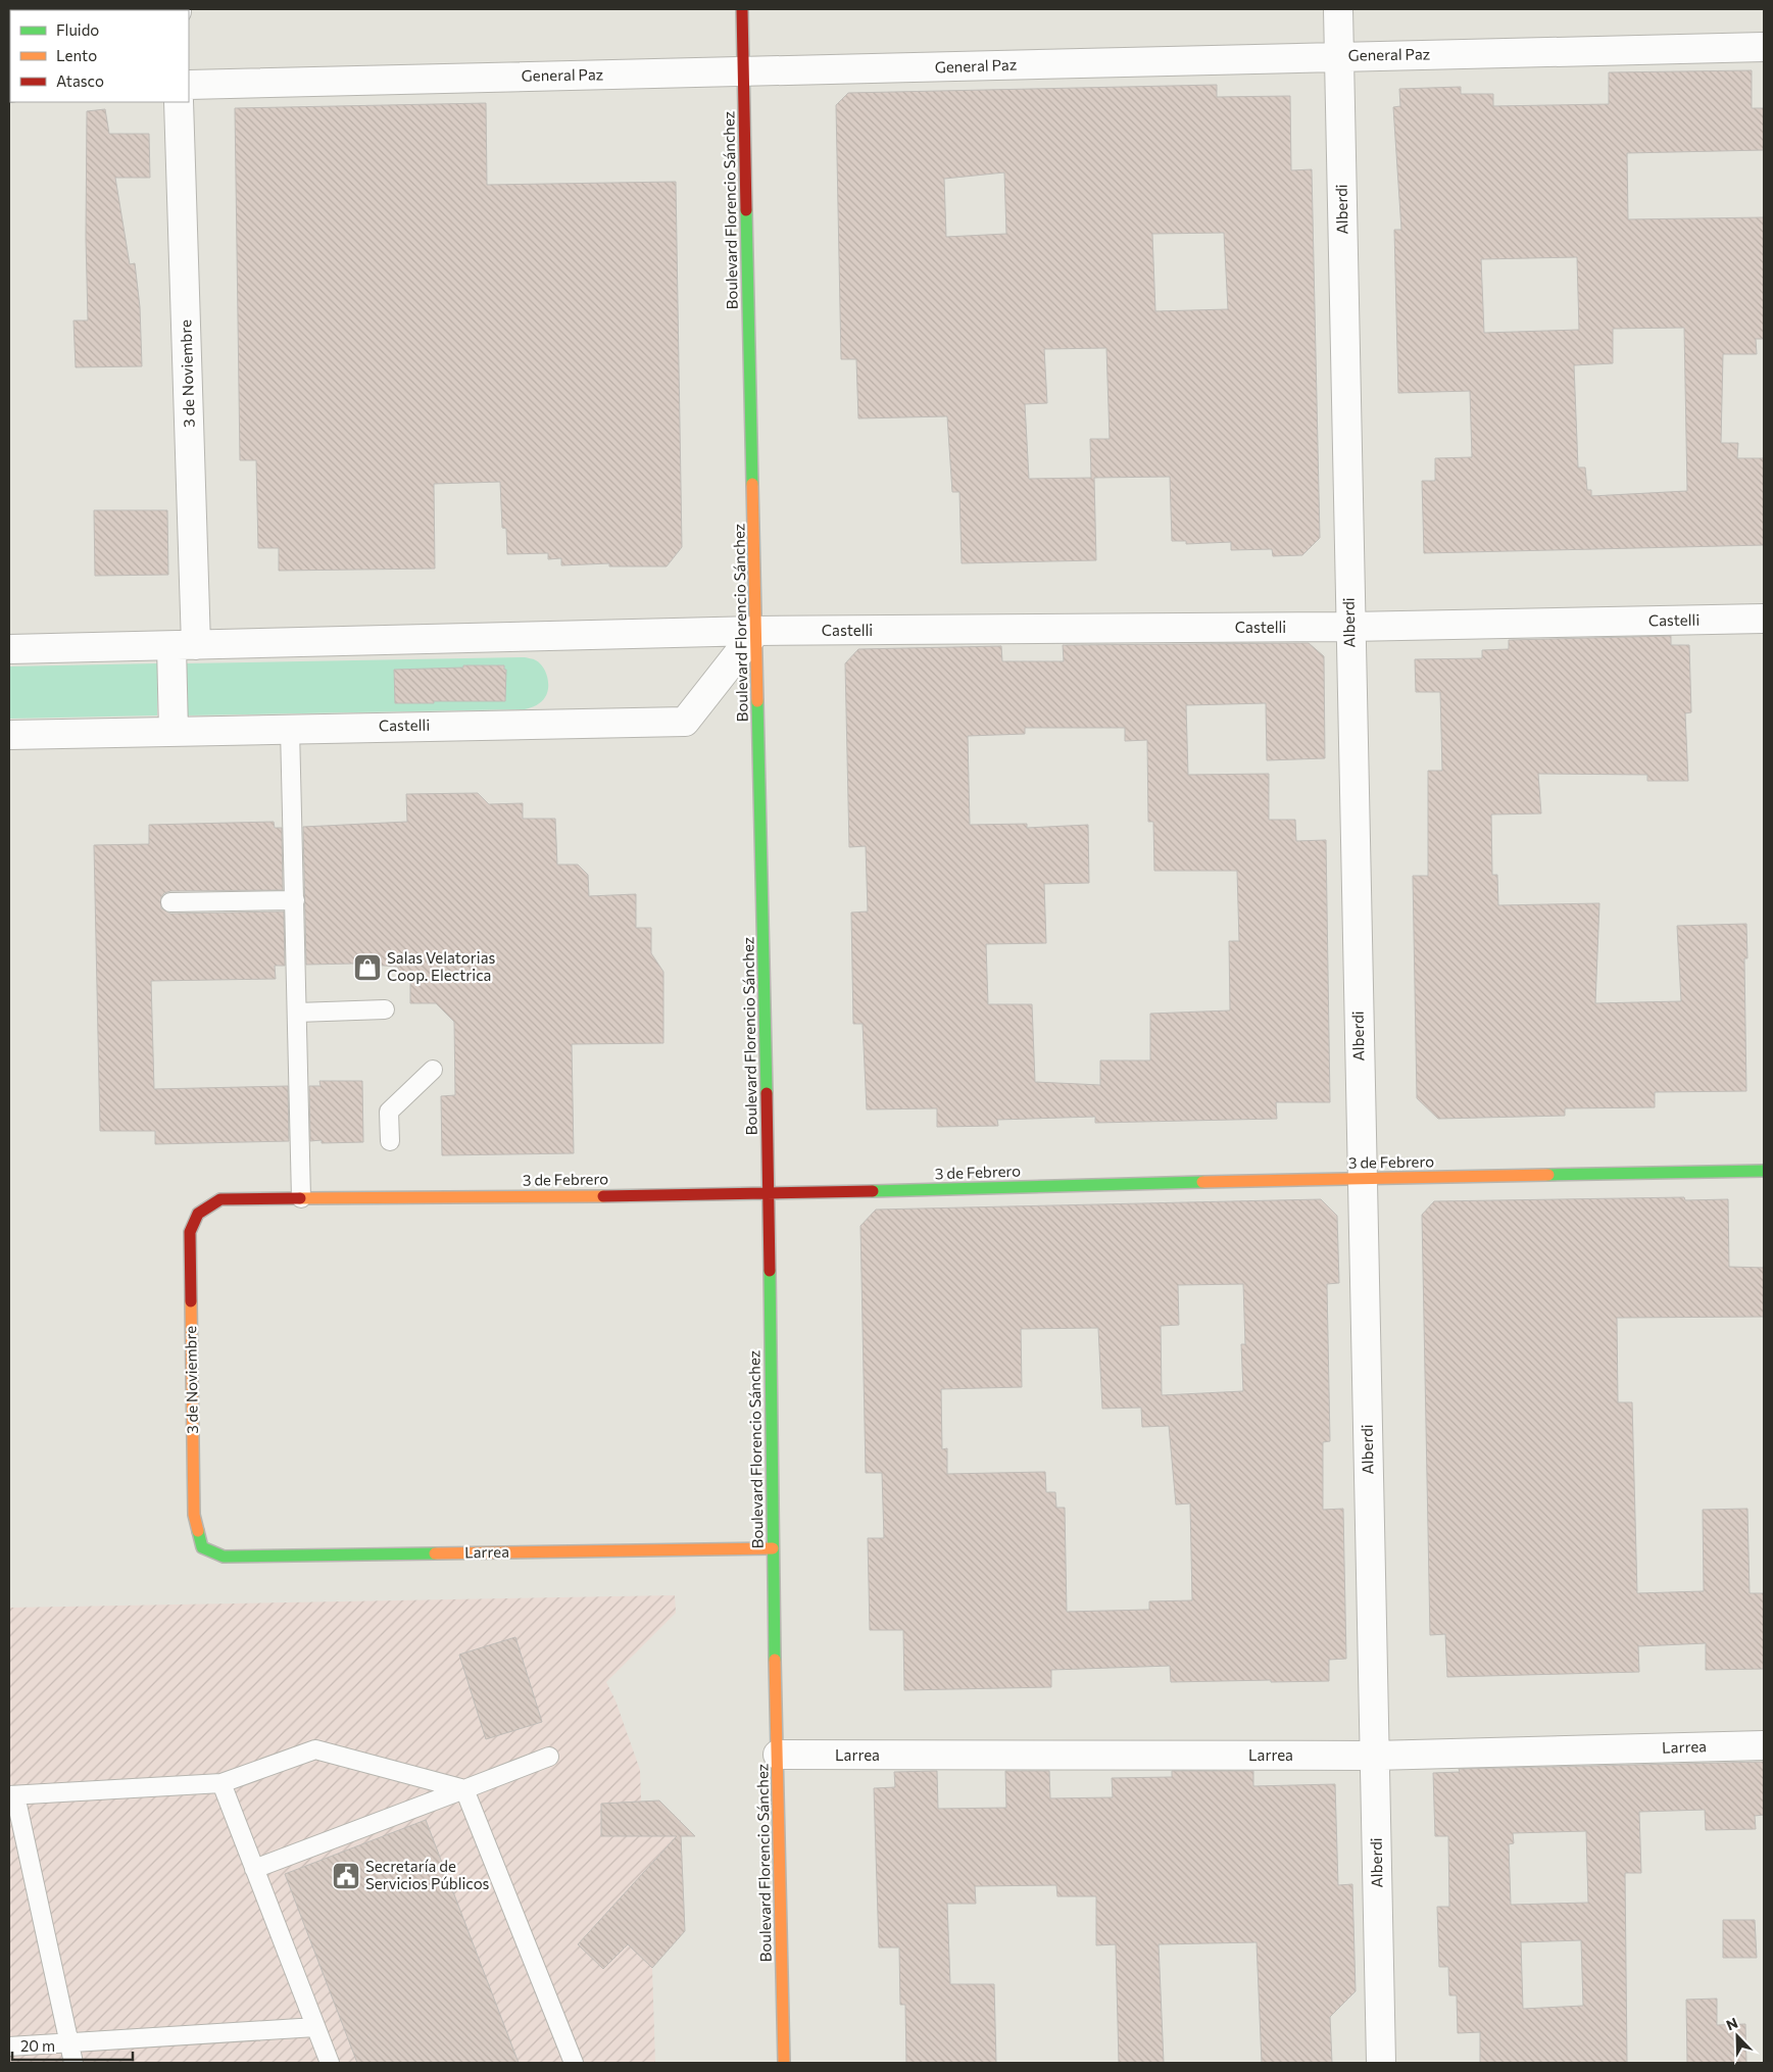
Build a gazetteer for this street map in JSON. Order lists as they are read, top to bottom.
{
  "streets": {
    "street": [
      "General Paz",
      "Alberdi",
      "Boulevard Florencio Sánchez",
      "3 de Noviembre",
      "Castelli",
      "3 de Febrero",
      "Larrea"
    ]
  },
  "crossings": [
    ["General Paz", "Alberdi"],
    ["General Paz", "Boulevard Florencio Sánchez"],
    ["Alberdi", "Castelli"],
    ["Alberdi", "3 de Febrero"],
    ["Alberdi", "Larrea"],
    ["Boulevard Florencio Sánchez", "Castelli"],
    ["Boulevard Florencio Sánchez", "3 de Febrero"],
    ["Boulevard Florencio Sánchez", "Larrea"],
    ["3 de Noviembre", "Castelli"],
    ["3 de Noviembre", "3 de Febrero"],
    ["3 de Noviembre", "Larrea"]
  ],
  "places": {
    "shop": ["Salas Velatorias Coop. Electrica"],
    "public building": ["Secretaría de Servicios Públicos"]
  },
  "legend": ["Fluido", "Lento", "Atasco"],
  "scale_bar": "20 m",
  "north": "top left"
}
